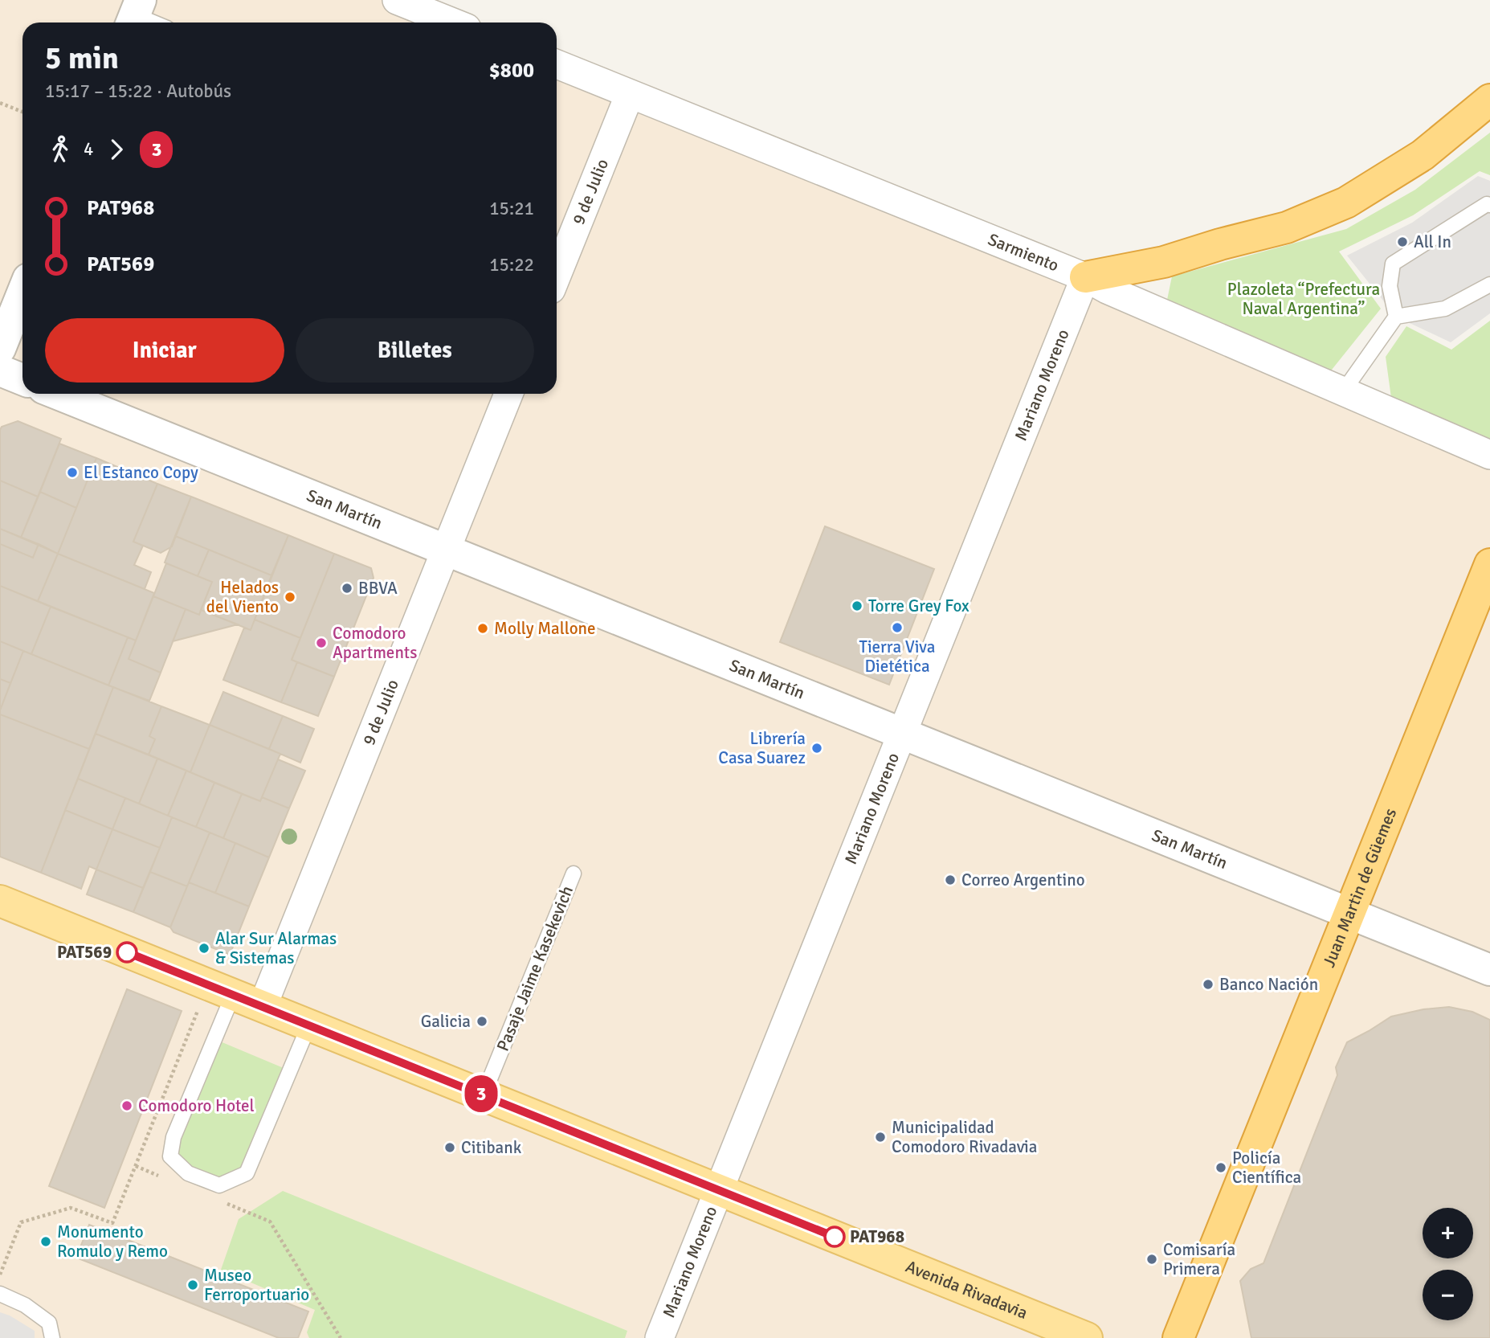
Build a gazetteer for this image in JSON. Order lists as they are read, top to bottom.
{
  "streets": {
    "highway": ["Juan Martin de Güemes"],
    "main road": ["Avenida Rivadavia"],
    "street": [
      "9 de Julio",
      "Sarmiento",
      "Mariano Moreno",
      "San Martín"
    ],
    "lane": ["Pasaje Jaime Kasekevich"]
  },
  "crossings": [
    ["9 de Julio", "Sarmiento"],
    ["9 de Julio", "San Martín"],
    ["9 de Julio", "Avenida Rivadavia"],
    ["Sarmiento", "Mariano Moreno"],
    ["Mariano Moreno", "San Martín"],
    ["Mariano Moreno", "Avenida Rivadavia"],
    ["San Martín", "Juan Martin de Güemes"],
    ["Pasaje Jaime Kasekevich", "Avenida Rivadavia"]
  ],
  "parks": ["Plazoleta “Prefectura Naval Argentina”"],
  "places": [
    "All In",
    "El Estanco Copy",
    "BBVA",
    "Helados del Viento",
    "Torre Grey Fox",
    "Tierra Viva Dietética",
    "Molly Mallone",
    "Comodoro Apartments",
    "Librería Casa Suarez",
    "Correo Argentino",
    "Alar Sur Alarmas & Sistemas",
    "PAT569",
    "Banco Nación",
    "Galicia",
    "Comodoro Hotel",
    "Municipalidad Comodoro Rivadavia",
    "Citibank",
    "Policía Científica",
    "PAT968",
    "Monumento Romulo y Remo",
    "Comisaría Primera",
    "Museo Ferroportuario"
  ],
  "lines": ["bus line 3"],
  "page": {
    "on_map": "3",
    "heading": ["5 min", "15:17 – 15:22 · Autobús", "$800"],
    "legs": ["4", "3"],
    "list": [
      {
        "name": "PAT968",
        "value": "15:21"
      },
      {
        "name": "PAT569",
        "value": "15:22"
      }
    ],
    "buttons": ["Iniciar", "Billetes"],
    "map_buttons": ["+", "−"]
  }
}
